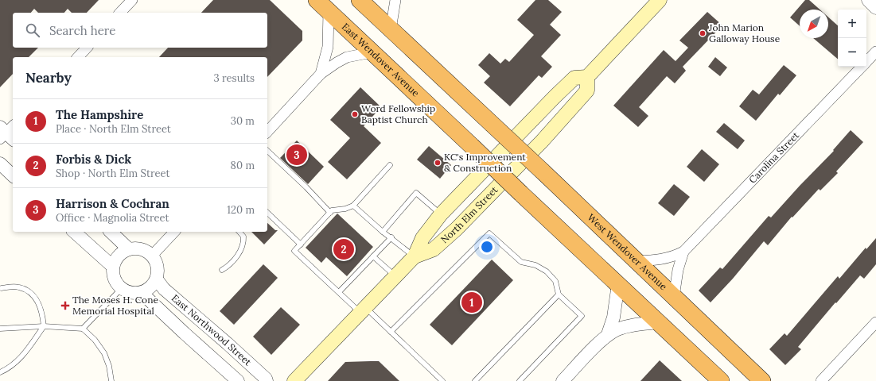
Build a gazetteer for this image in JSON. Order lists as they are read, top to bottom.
{
  "streets": {
    "highway": ["East Wendover Avenue", "West Wendover Avenue"],
    "main road": ["North Elm Street"],
    "street": ["Carolina Street", "East Northwood Street"]
  },
  "crossings": [
    ["Carolina Street", "West Wendover Avenue"]
  ],
  "places": {
    "other": ["John Marion Galloway House", "Word Fellowship Baptist Church", "KC's Improvement & Construction"],
    "health": ["The Moses H. Cone Memorial Hospital"]
  },
  "north": "bottom left",
  "page": {
    "map_buttons": ["+", "−"],
    "search": "Search here",
    "heading": ["Nearby", "3 results"],
    "list": [
      {
        "mark": "1",
        "name": "The Hampshire",
        "note": "Place · North Elm Street",
        "value": "30 m"
      },
      {
        "mark": "2",
        "name": "Forbis & Dick",
        "note": "Shop · North Elm Street",
        "value": "80 m"
      },
      {
        "mark": "3",
        "name": "Harrison & Cochran",
        "note": "Office · Magnolia Street",
        "value": "120 m"
      }
    ],
    "pins": ["3", "2", "1"]
  }
}
